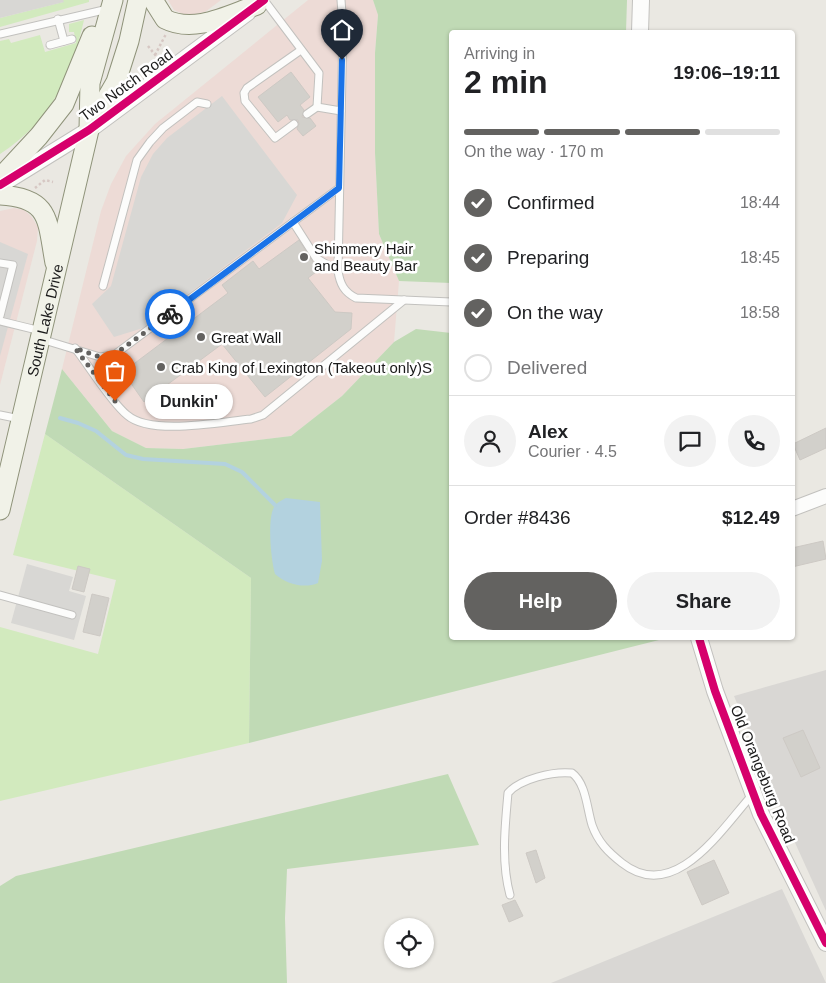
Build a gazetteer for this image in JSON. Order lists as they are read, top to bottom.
{
  "streets": {
    "main road": ["South Lake Drive"],
    "street": ["Two Notch Road", "Old Orangeburg Road"]
  },
  "crossings": [
    ["Two Notch Road", "South Lake Drive"]
  ],
  "places": [
    "Shimmery Hair and Beauty Bar",
    "Great Wall",
    "Crab King of Lexington (Takeout only)S",
    "Dunkin'"
  ],
  "page": {
    "heading": ["2 min", "Arriving in", "19:06–19:11"],
    "panel": [
      "Alex",
      "Courier · 4.5",
      "Order #8436",
      "$12.49"
    ],
    "bar": "On the way · 170 m",
    "list": [
      ["Confirmed", "18:44"],
      ["Preparing", "18:45"],
      ["On the way", "18:58"],
      "Delivered"
    ],
    "bubble": "Dunkin'",
    "buttons": ["Help", "Share"]
  }
}
